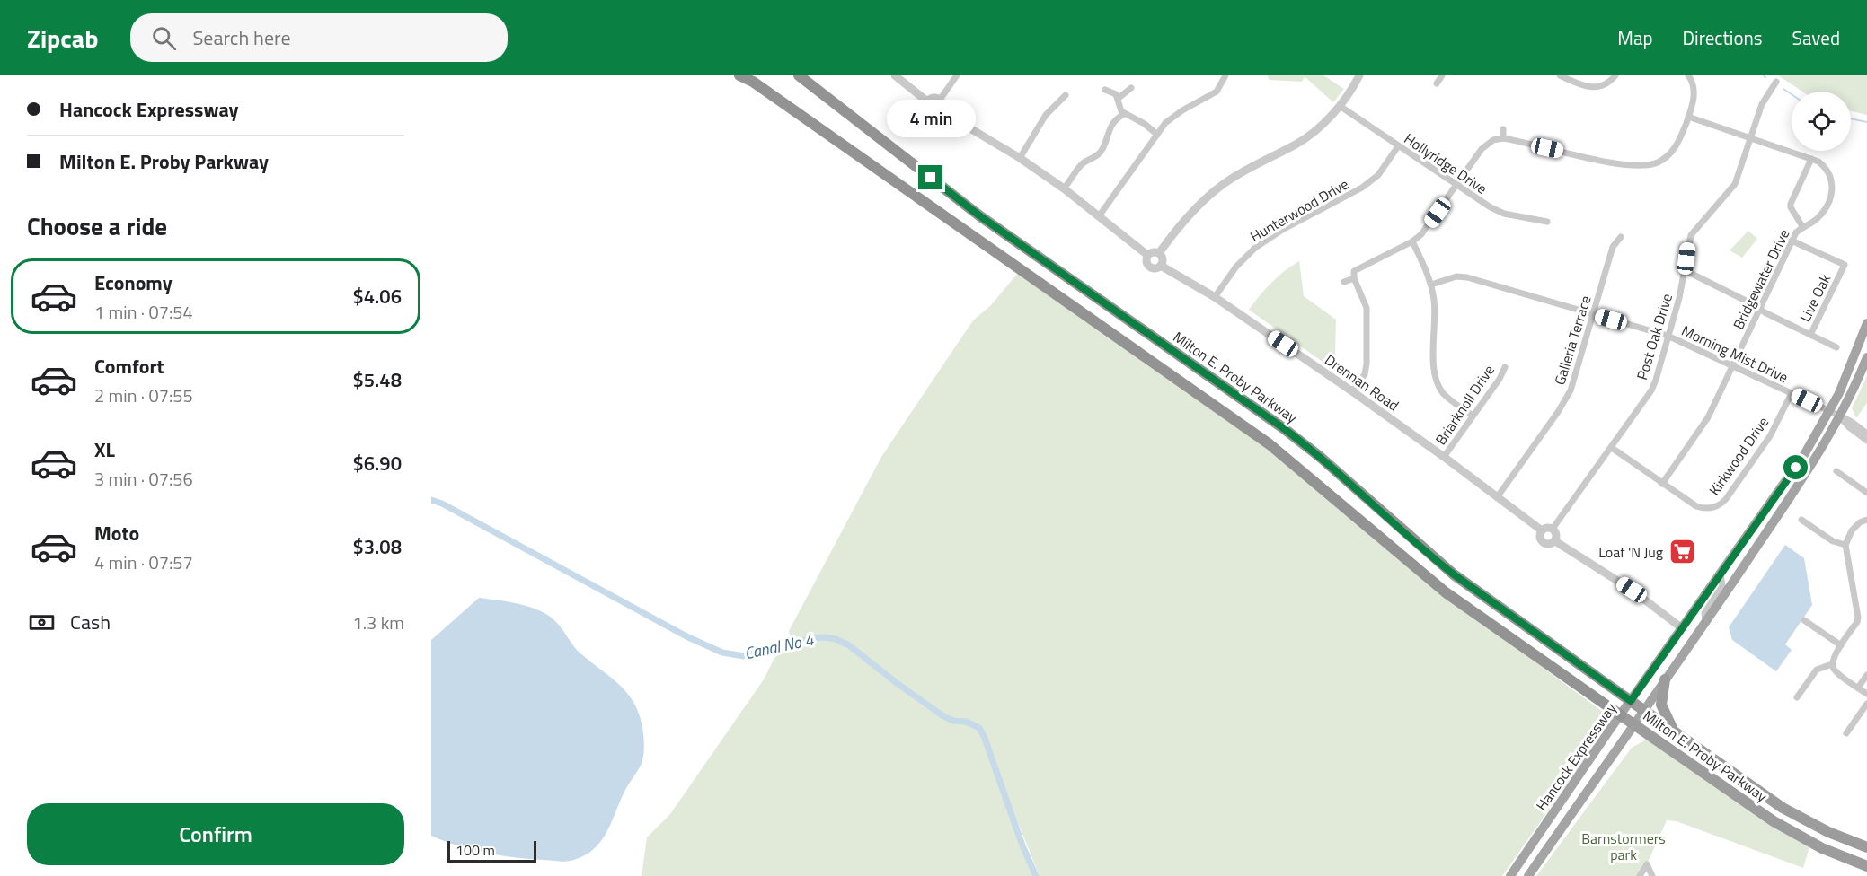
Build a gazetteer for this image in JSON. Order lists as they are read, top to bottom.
{
  "streets": {
    "highway": ["Milton E. Proby Parkway"],
    "main road": ["Hancock Expressway"],
    "street": [
      "Hollyridge Drive",
      "Hunterwood Drive",
      "Bridgewater Drive",
      "Live Oak",
      "Post Oak Drive",
      "Galleria Terrace",
      "Morning Mist Drive",
      "Drennan Road",
      "Briarknoll Drive",
      "Kirkwood Drive"
    ]
  },
  "crossings": [
    ["Hollyridge Drive", "Hunterwood Drive"],
    ["Hunterwood Drive", "Drennan Road"],
    ["Bridgewater Drive", "Live Oak"],
    ["Bridgewater Drive", "Post Oak Drive"],
    ["Bridgewater Drive", "Morning Mist Drive"],
    ["Bridgewater Drive", "Kirkwood Drive"],
    ["Post Oak Drive", "Morning Mist Drive"],
    ["Post Oak Drive", "Drennan Road"],
    ["Post Oak Drive", "Kirkwood Drive"],
    ["Galleria Terrace", "Morning Mist Drive"],
    ["Galleria Terrace", "Drennan Road"],
    ["Morning Mist Drive", "Kirkwood Drive"],
    ["Morning Mist Drive", "Hancock Expressway"],
    ["Milton E. Proby Parkway", "Hancock Expressway"],
    ["Drennan Road", "Briarknoll Drive"]
  ],
  "water": ["Canal No 4"],
  "parks": ["Barnstormers park"],
  "places": {
    "supermarket": ["Loaf 'N Jug"]
  },
  "scale_bar": "100 m",
  "page": {
    "header": "Zipcab",
    "search": "Search here",
    "nav": ["Map", "Directions", "Saved"],
    "banner": ["Hancock Expressway", "Milton E. Proby Parkway"],
    "bubble": "4 min",
    "heading": "Choose a ride",
    "list": [
      {
        "name": "Economy",
        "note": "1 min · 07:54",
        "value": "$4.06"
      },
      {
        "name": "Comfort",
        "note": "2 min · 07:55",
        "value": "$5.48"
      },
      {
        "name": "XL",
        "note": "3 min · 07:56",
        "value": "$6.90"
      },
      {
        "name": "Moto",
        "note": "4 min · 07:57",
        "value": "$3.08"
      }
    ],
    "pay": ["Cash", "1.3 km"],
    "buttons": "Confirm",
    "scale": "100 m"
  }
}
